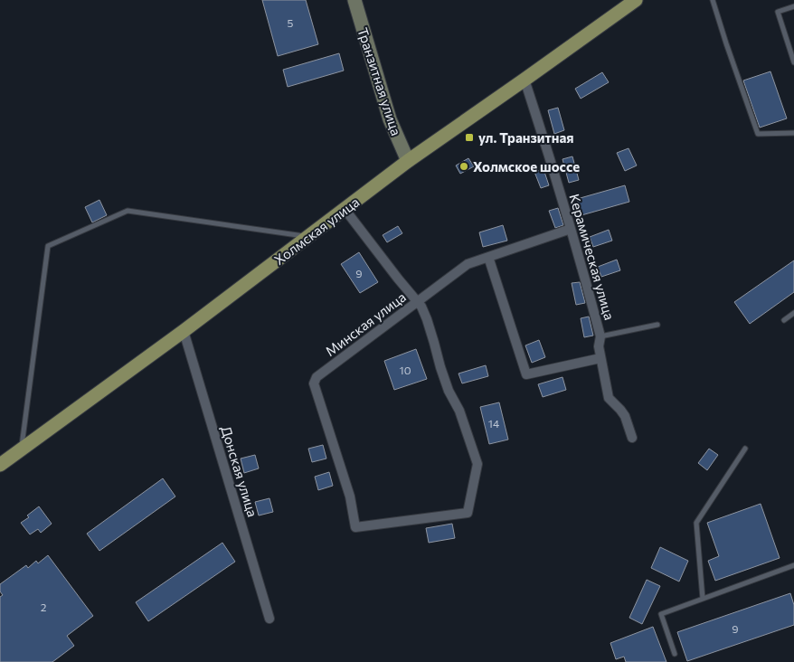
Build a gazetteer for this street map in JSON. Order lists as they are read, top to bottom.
{
  "streets": {
    "main road": ["Транзитная улица", "Холмская улица"],
    "street": ["Керамическая улица", "Минская улица", "Донская улица"]
  },
  "crossings": [
    ["Транзитная улица", "Холмская улица"],
    ["Холмская улица", "Керамическая улица"],
    ["Холмская улица", "Донская улица"],
    ["Керамическая улица", "Минская улица"]
  ],
  "places": {
    "transit": ["ул. Транзитная"],
    "other": ["Холмское шоссе"]
  },
  "house_numbers": [
    "5",
    "9",
    "10",
    "14",
    "2",
    "9"
  ]
}
